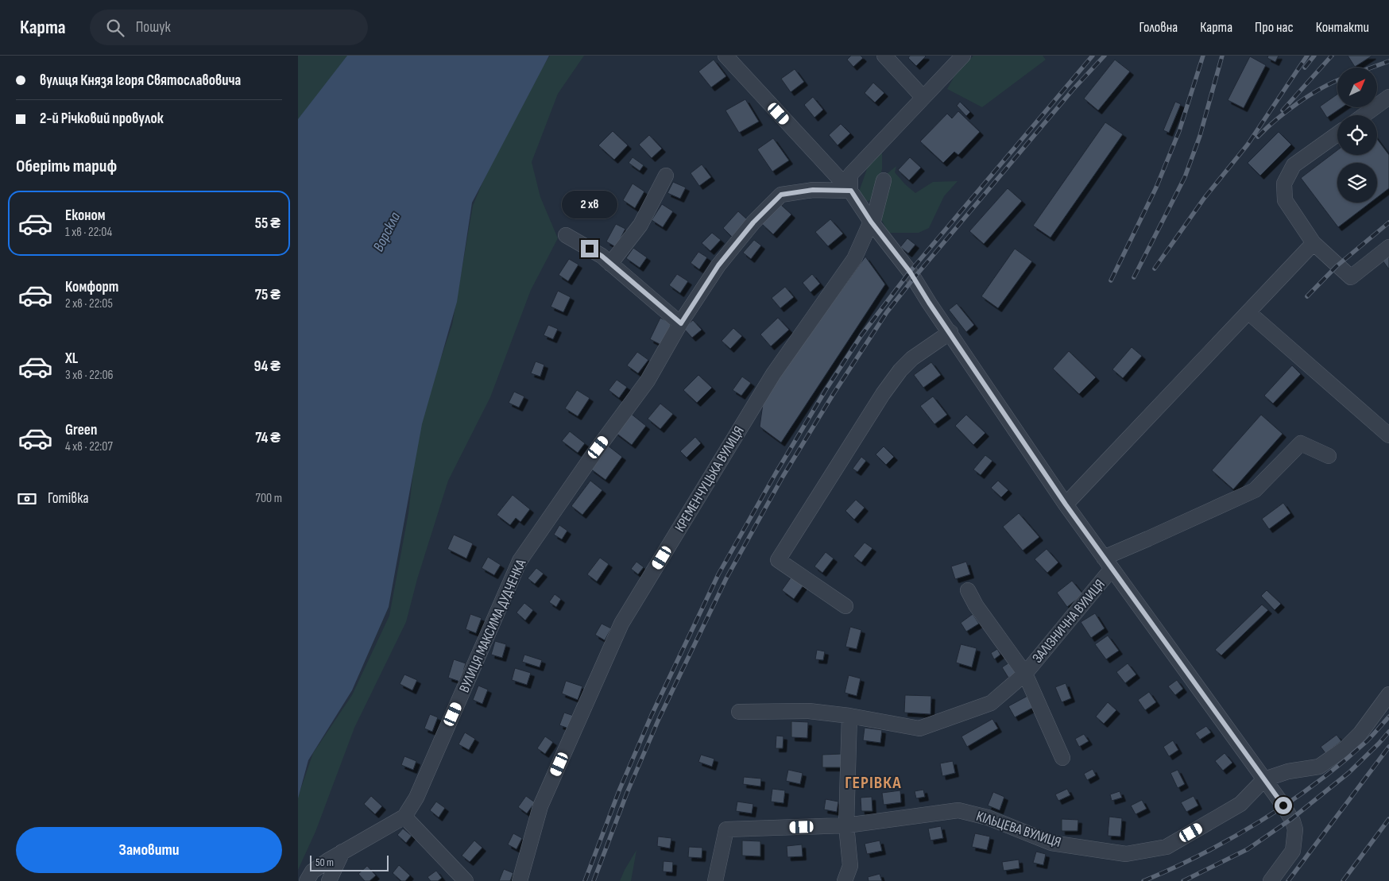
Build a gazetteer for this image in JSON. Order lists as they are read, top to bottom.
{
  "streets": {
    "street": [
      "КРЕМЕНЧУЦЬКА ВУЛИЦЯ",
      "ЗАЛІЗНИЧНА ВУЛИЦЯ",
      "ВУЛИЦЯ МАКСИМА ДУДЧЕНКА",
      "КІЛЬЦЕВА ВУЛИЦЯ"
    ]
  },
  "districts": ["ГЕРІВКА"],
  "water": ["Ворскла"],
  "scale_bar": "50 m",
  "north": "top right",
  "page": {
    "header": "Карта",
    "search": "Пошук",
    "nav": [
      "Головна",
      "Карта",
      "Про нас",
      "Контакти"
    ],
    "banner": ["вулиця Князя Ігоря Святославовича", "2-й Річковий провулок"],
    "heading": "Оберіть тариф",
    "list": [
      {
        "name": "Економ",
        "note": "1 хв · 22:04",
        "value": "55 ₴"
      },
      {
        "name": "Комфорт",
        "note": "2 хв · 22:05",
        "value": "75 ₴"
      },
      {
        "name": "XL",
        "note": "3 хв · 22:06",
        "value": "94 ₴"
      },
      {
        "name": "Green",
        "note": "4 хв · 22:07",
        "value": "74 ₴"
      }
    ],
    "bubble": "2 хв",
    "pay": ["Готівка", "700 m"],
    "buttons": "Замовити",
    "scale": "50 m"
  }
}
